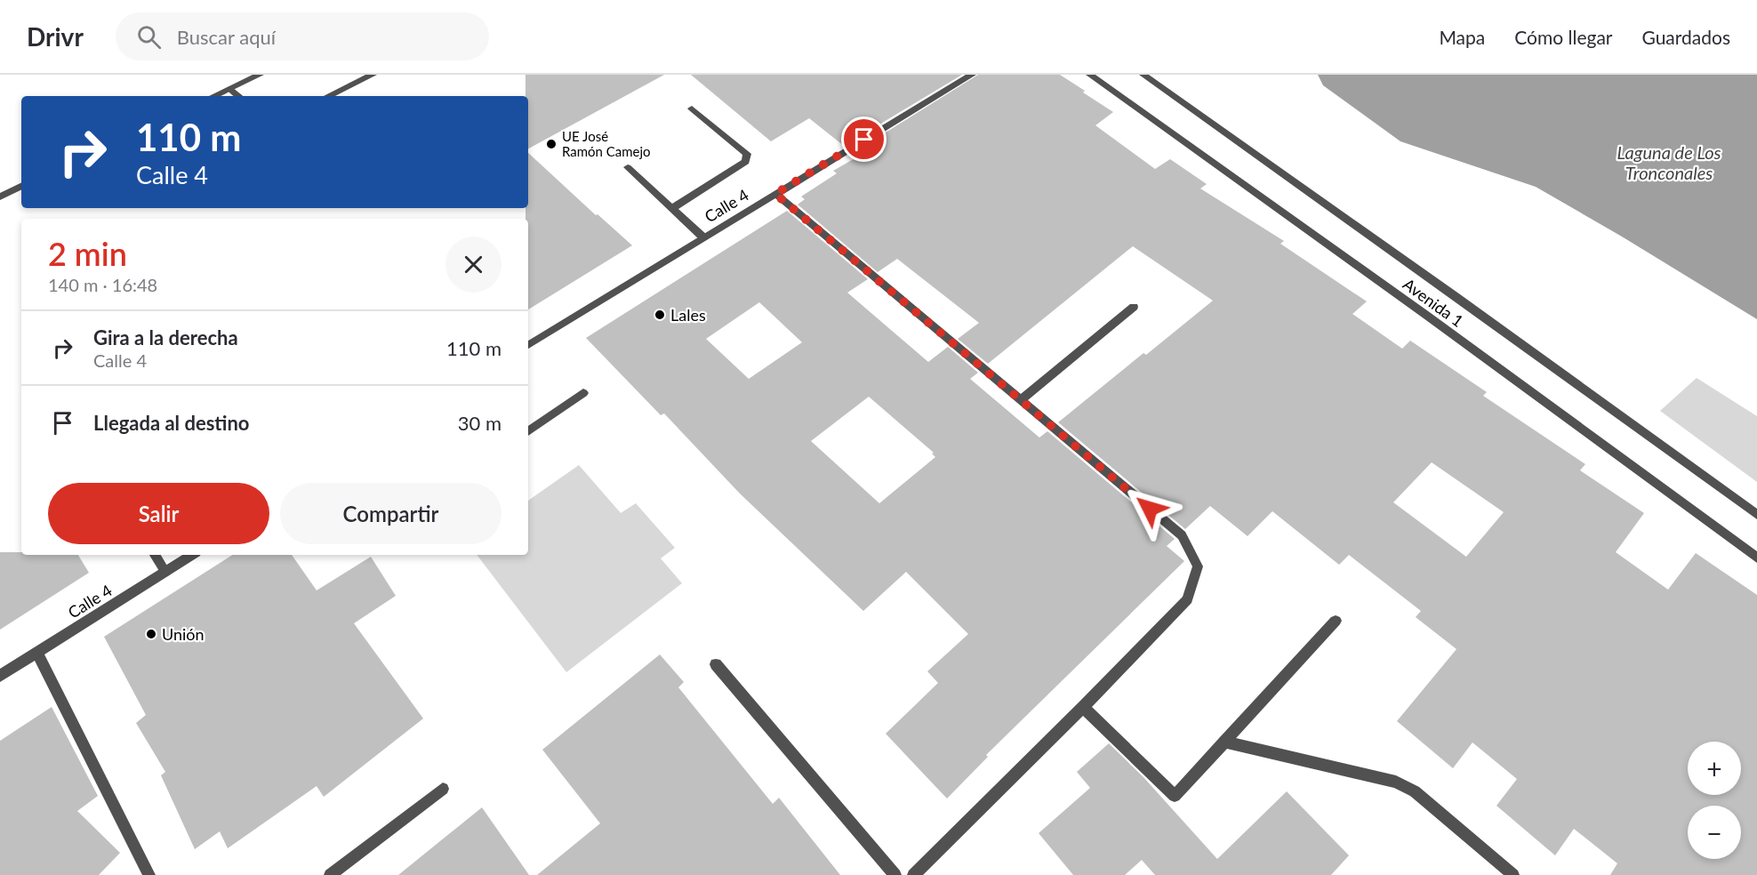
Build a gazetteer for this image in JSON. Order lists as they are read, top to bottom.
{
  "streets": {
    "street": ["Calle 4", "Avenida 1"]
  },
  "water": ["Laguna de Los Tronconales"],
  "places": ["UE José Ramón Camejo", "Lales", "Unión"],
  "page": {
    "header": "Drivr",
    "search": "Buscar aquí",
    "nav": ["Mapa", "Cómo llegar", "Guardados"],
    "turn": ["110 m", "Calle 4"],
    "heading": ["2 min", "140 m · 16:48"],
    "list": [
      {
        "name": "Gira a la derecha",
        "note": "Calle 4",
        "value": "110 m"
      },
      {
        "name": "Llegada al destino",
        "value": "30 m"
      }
    ],
    "buttons": ["Salir", "Compartir"],
    "map_buttons": ["+", "−"]
  }
}
